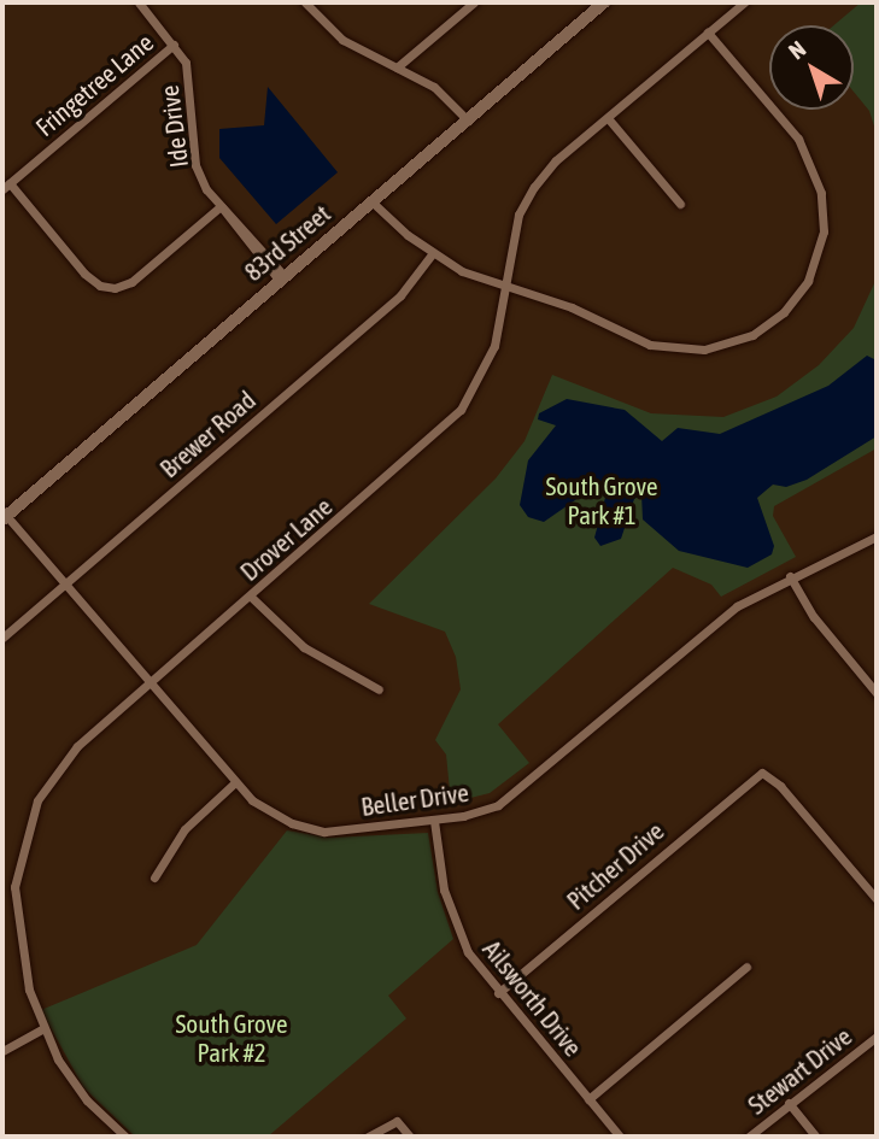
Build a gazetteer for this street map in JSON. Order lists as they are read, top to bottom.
{
  "streets": {
    "main road": ["83rd Street"],
    "street": [
      "Fringetree Lane",
      "Ide Drive",
      "Brewer Road",
      "Drover Lane",
      "Beller Drive",
      "Pitcher Drive",
      "Ailsworth Drive",
      "Stewart Drive"
    ]
  },
  "crossings": [
    ["Fringetree Lane", "Ide Drive"],
    ["Ide Drive", "83rd Street"],
    ["83rd Street", "Beller Drive"],
    ["Brewer Road", "Beller Drive"],
    ["Drover Lane", "Beller Drive"],
    ["Beller Drive", "Ailsworth Drive"],
    ["Pitcher Drive", "Ailsworth Drive"]
  ],
  "parks": ["South Grove Park #1", "South Grove Park #2"],
  "north": "top left"
}
